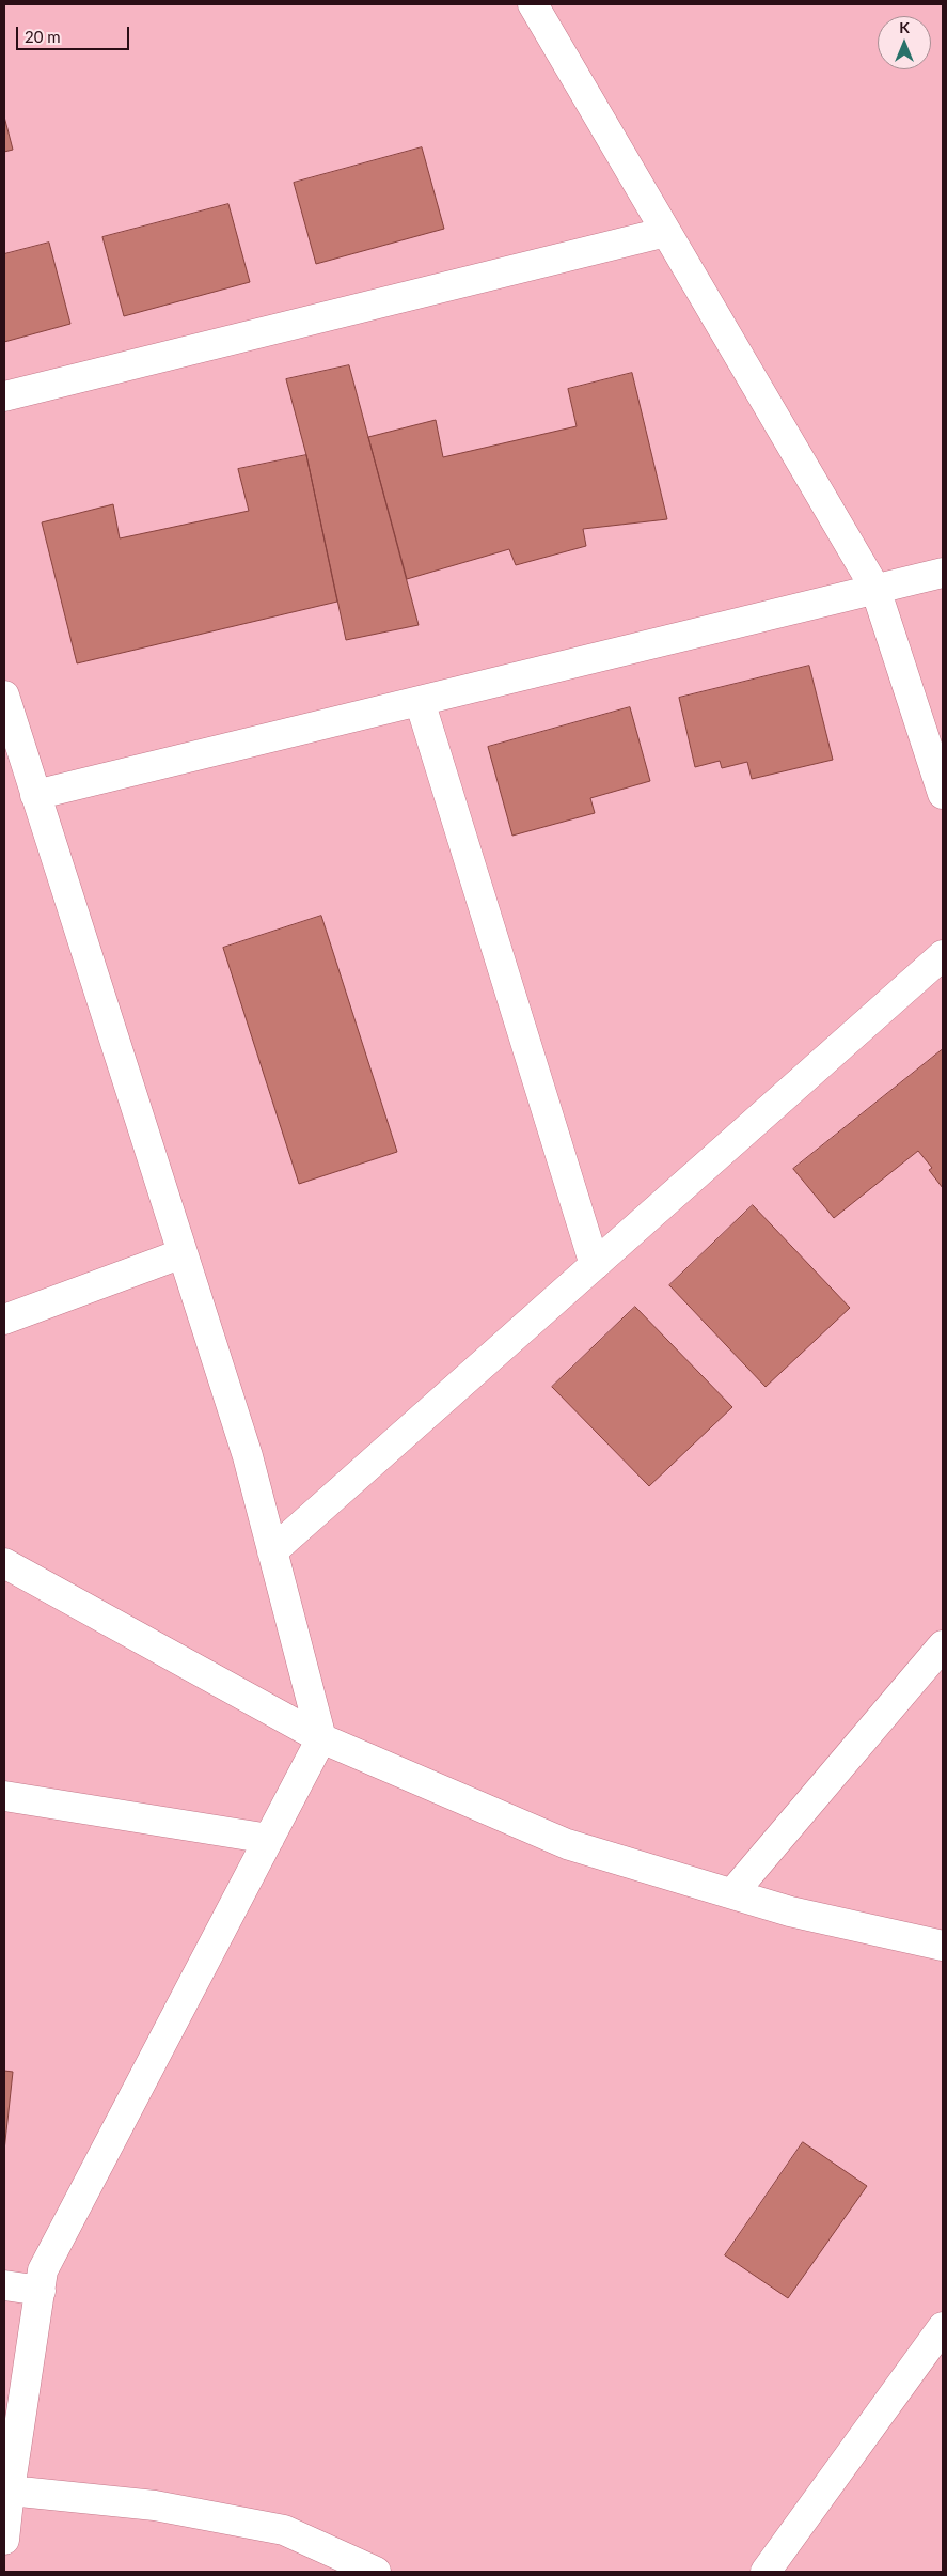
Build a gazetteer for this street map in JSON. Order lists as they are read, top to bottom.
{
  "scale_bar": "20 m",
  "north": "top"
}
